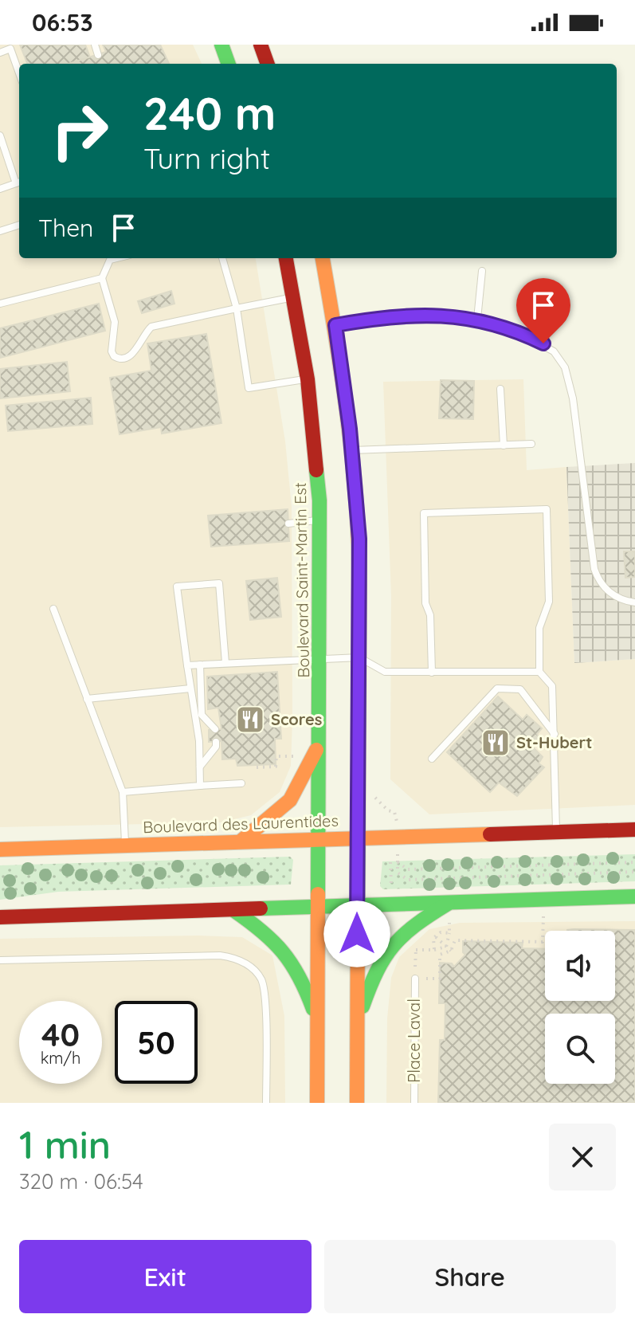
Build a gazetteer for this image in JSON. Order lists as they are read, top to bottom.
{
  "streets": {
    "main road": ["Boulevard Saint-Martin Est", "Boulevard des Laurentides"],
    "lane": ["Place Laval"]
  },
  "crossings": [
    ["Boulevard Saint-Martin Est", "Boulevard des Laurentides"]
  ],
  "places": {
    "restaurant": ["Scores", "St-Hubert"]
  },
  "page": {
    "status": "06:53",
    "turn": ["240 m", "Turn right"],
    "then": "Then",
    "speed": "40 km/h",
    "limit": "50",
    "heading": ["1 min", "320 m · 06:54"],
    "buttons": ["Exit", "Share"]
  }
}
